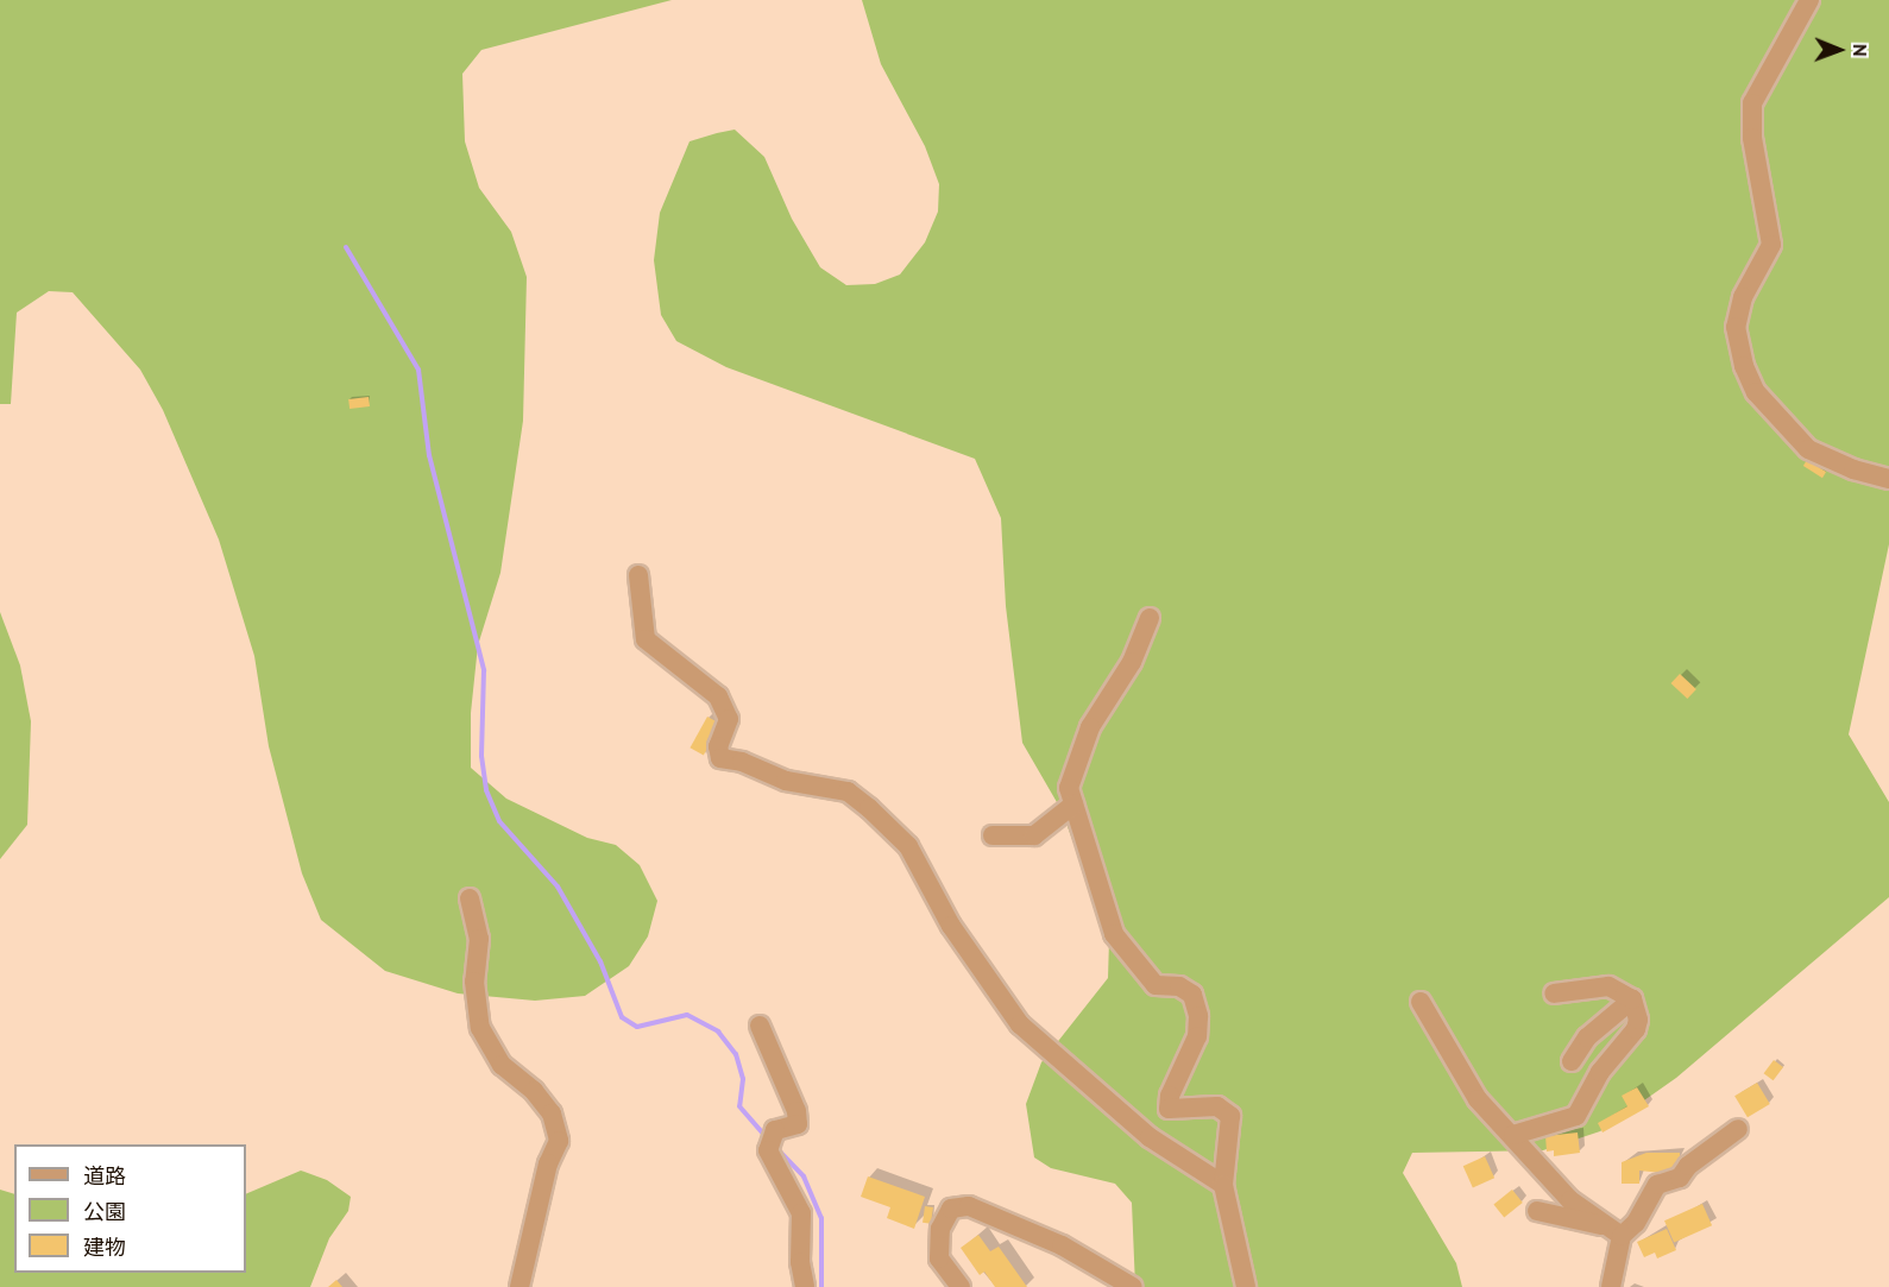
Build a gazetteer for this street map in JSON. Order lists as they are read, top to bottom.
{
  "legend": ["道路", "公園", "建物"],
  "north": "right"
}
